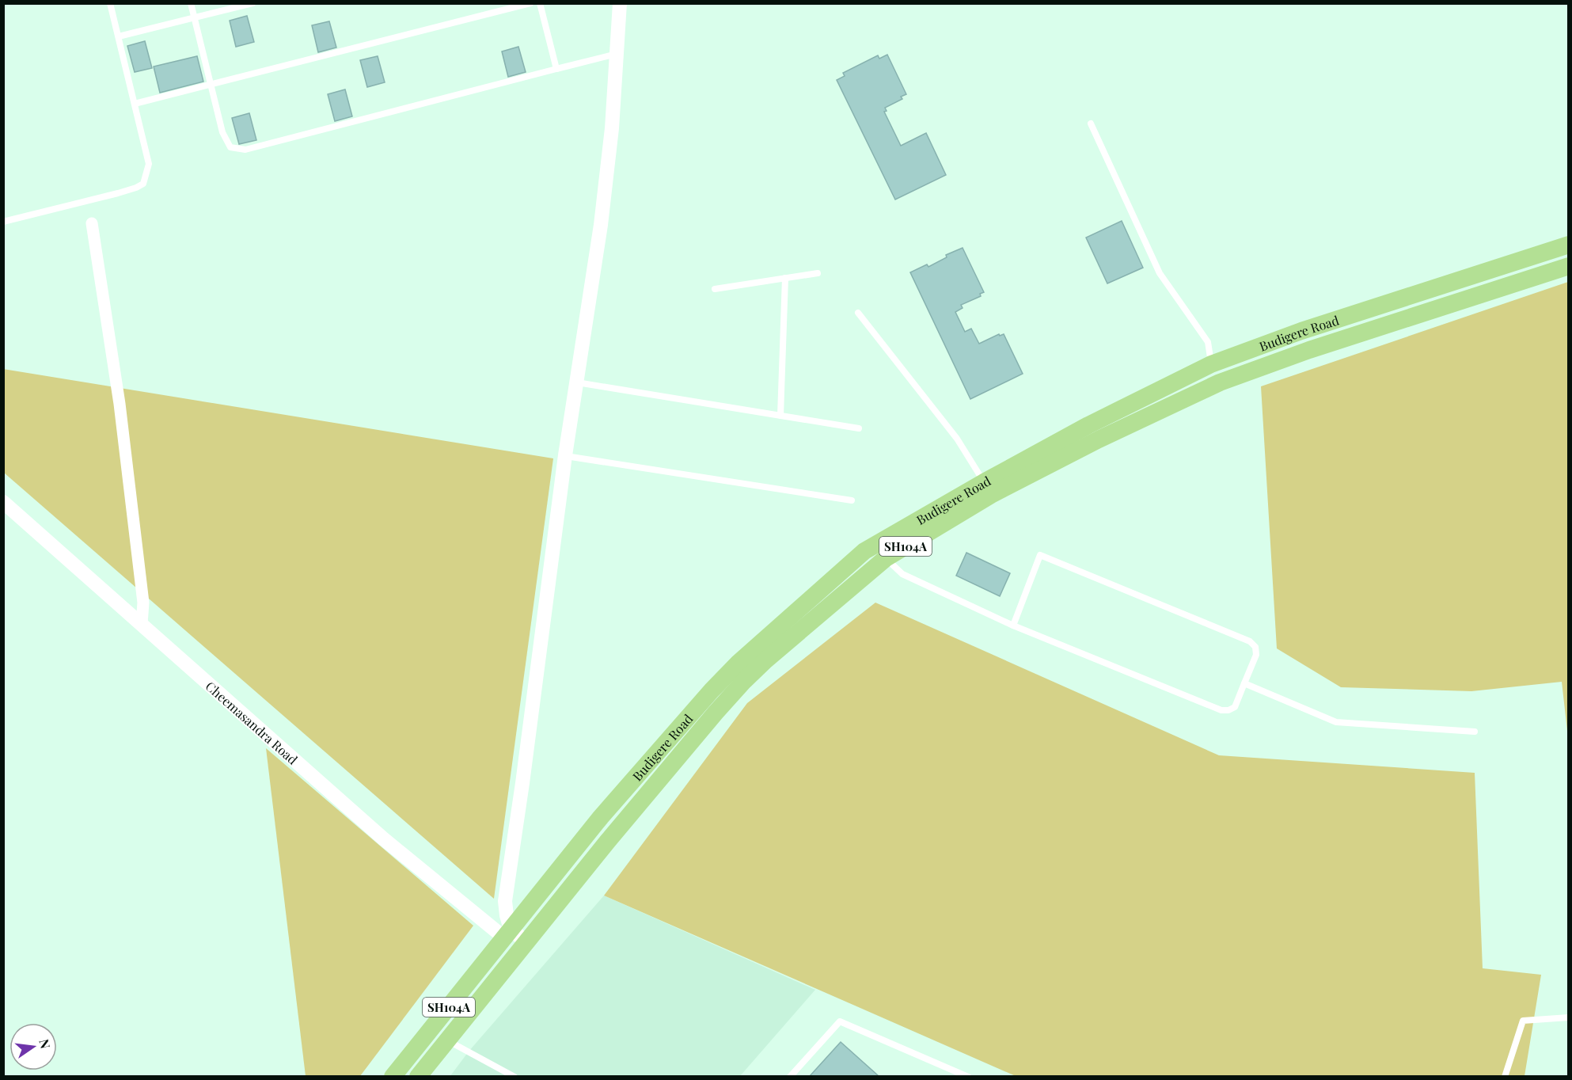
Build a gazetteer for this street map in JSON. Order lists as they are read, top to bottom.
{
  "streets": {
    "main road": ["Budigere Road", "SH104A"],
    "street": ["Cheemasandra Road"]
  },
  "crossings": [
    ["Budigere Road", "Cheemasandra Road"]
  ],
  "north": "right"
}
